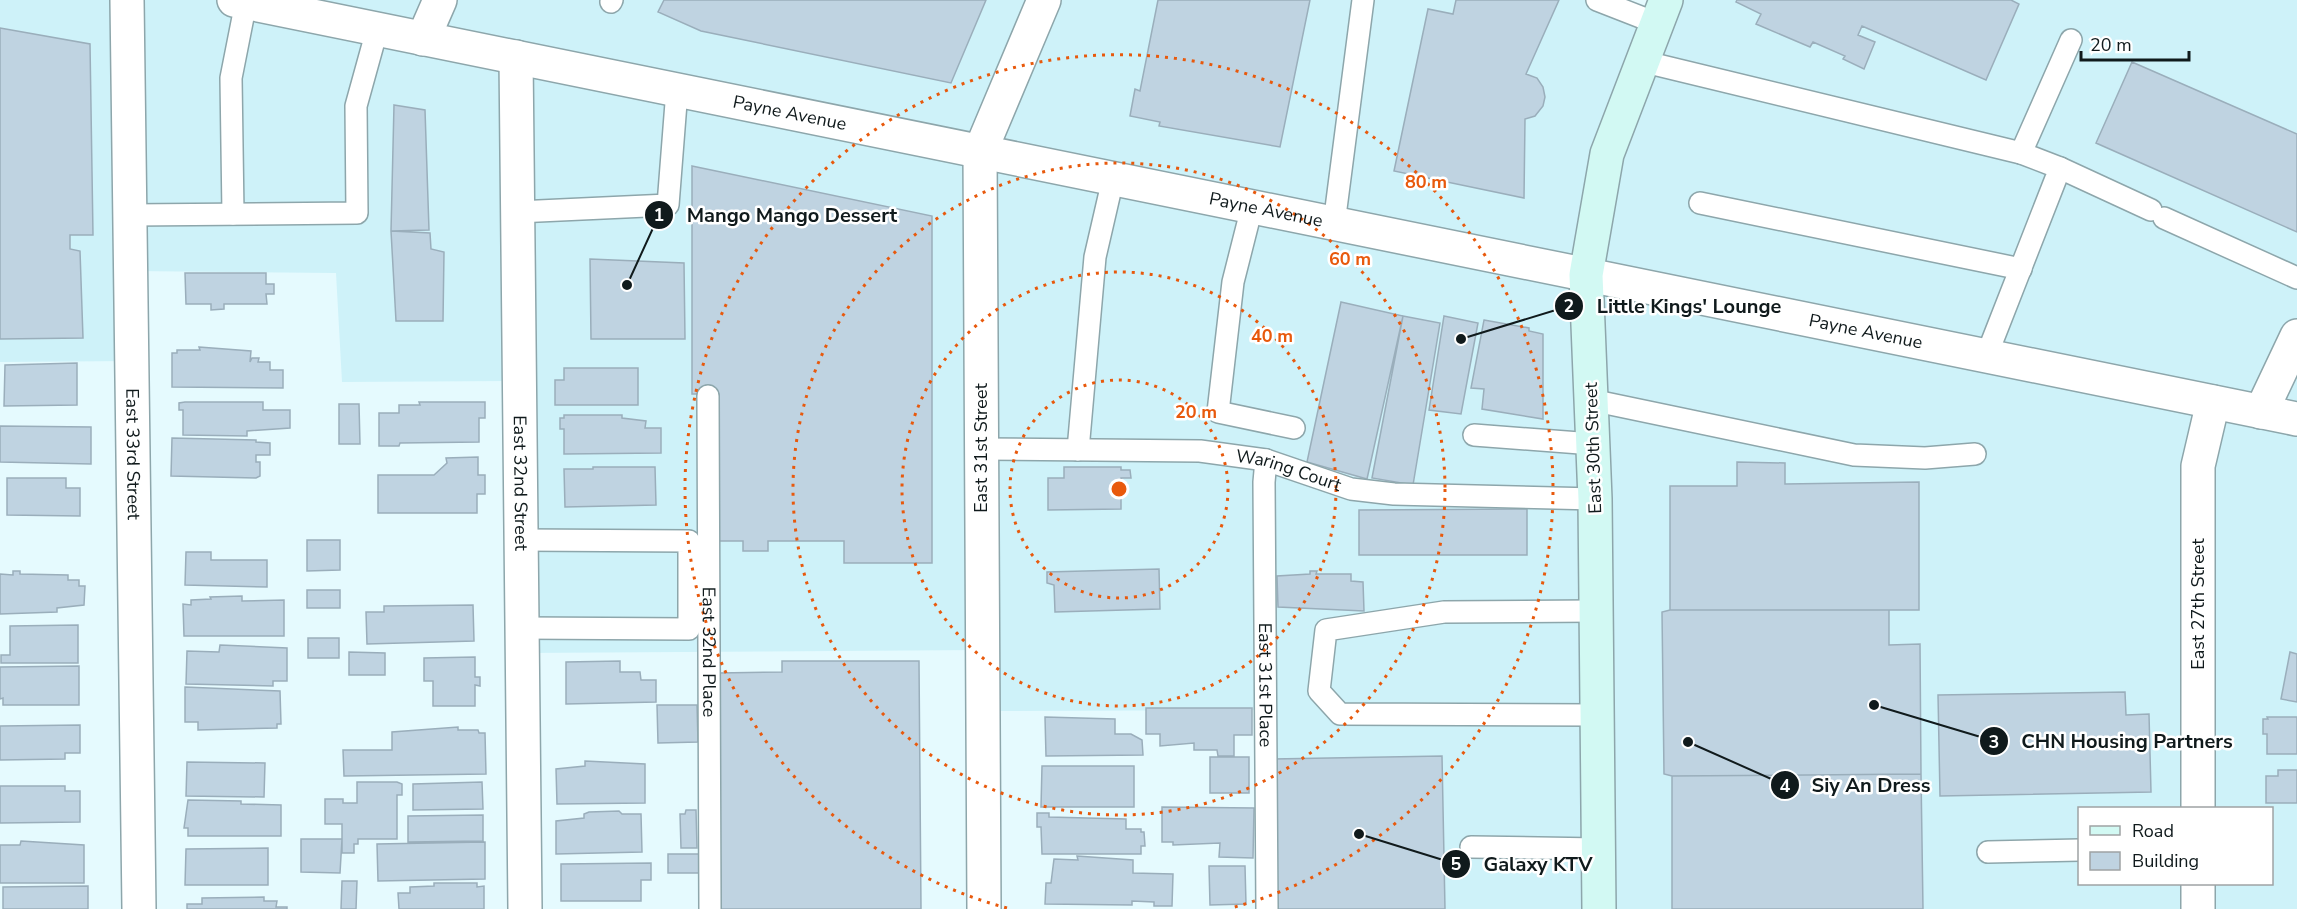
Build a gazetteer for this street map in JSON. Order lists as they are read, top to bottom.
{
  "streets": {
    "main road": ["East 30th Street"],
    "street": [
      "Payne Avenue",
      "East 31st Street",
      "East 33rd Street",
      "East 32nd Street",
      "East 27th Street"
    ],
    "lane": ["Waring Court", "East 32nd Place", "East 31st Place"]
  },
  "crossings": [
    ["Payne Avenue", "East 31st Street"],
    ["Payne Avenue", "East 30th Street"],
    ["Payne Avenue", "East 32nd Street"],
    ["Payne Avenue", "East 27th Street"],
    ["East 31st Street", "Waring Court"],
    ["East 30th Street", "Waring Court"],
    ["Waring Court", "East 31st Place"]
  ],
  "places": [
    "Mango Mango Dessert",
    "Little Kings' Lounge",
    "CHN Housing Partners",
    "Siy An Dress",
    "Galaxy KTV"
  ],
  "legend": ["Road", "Building"],
  "scale_bar": "20 m",
  "rings": [
    "80 m",
    "60 m",
    "40 m",
    "20 m"
  ]
}
